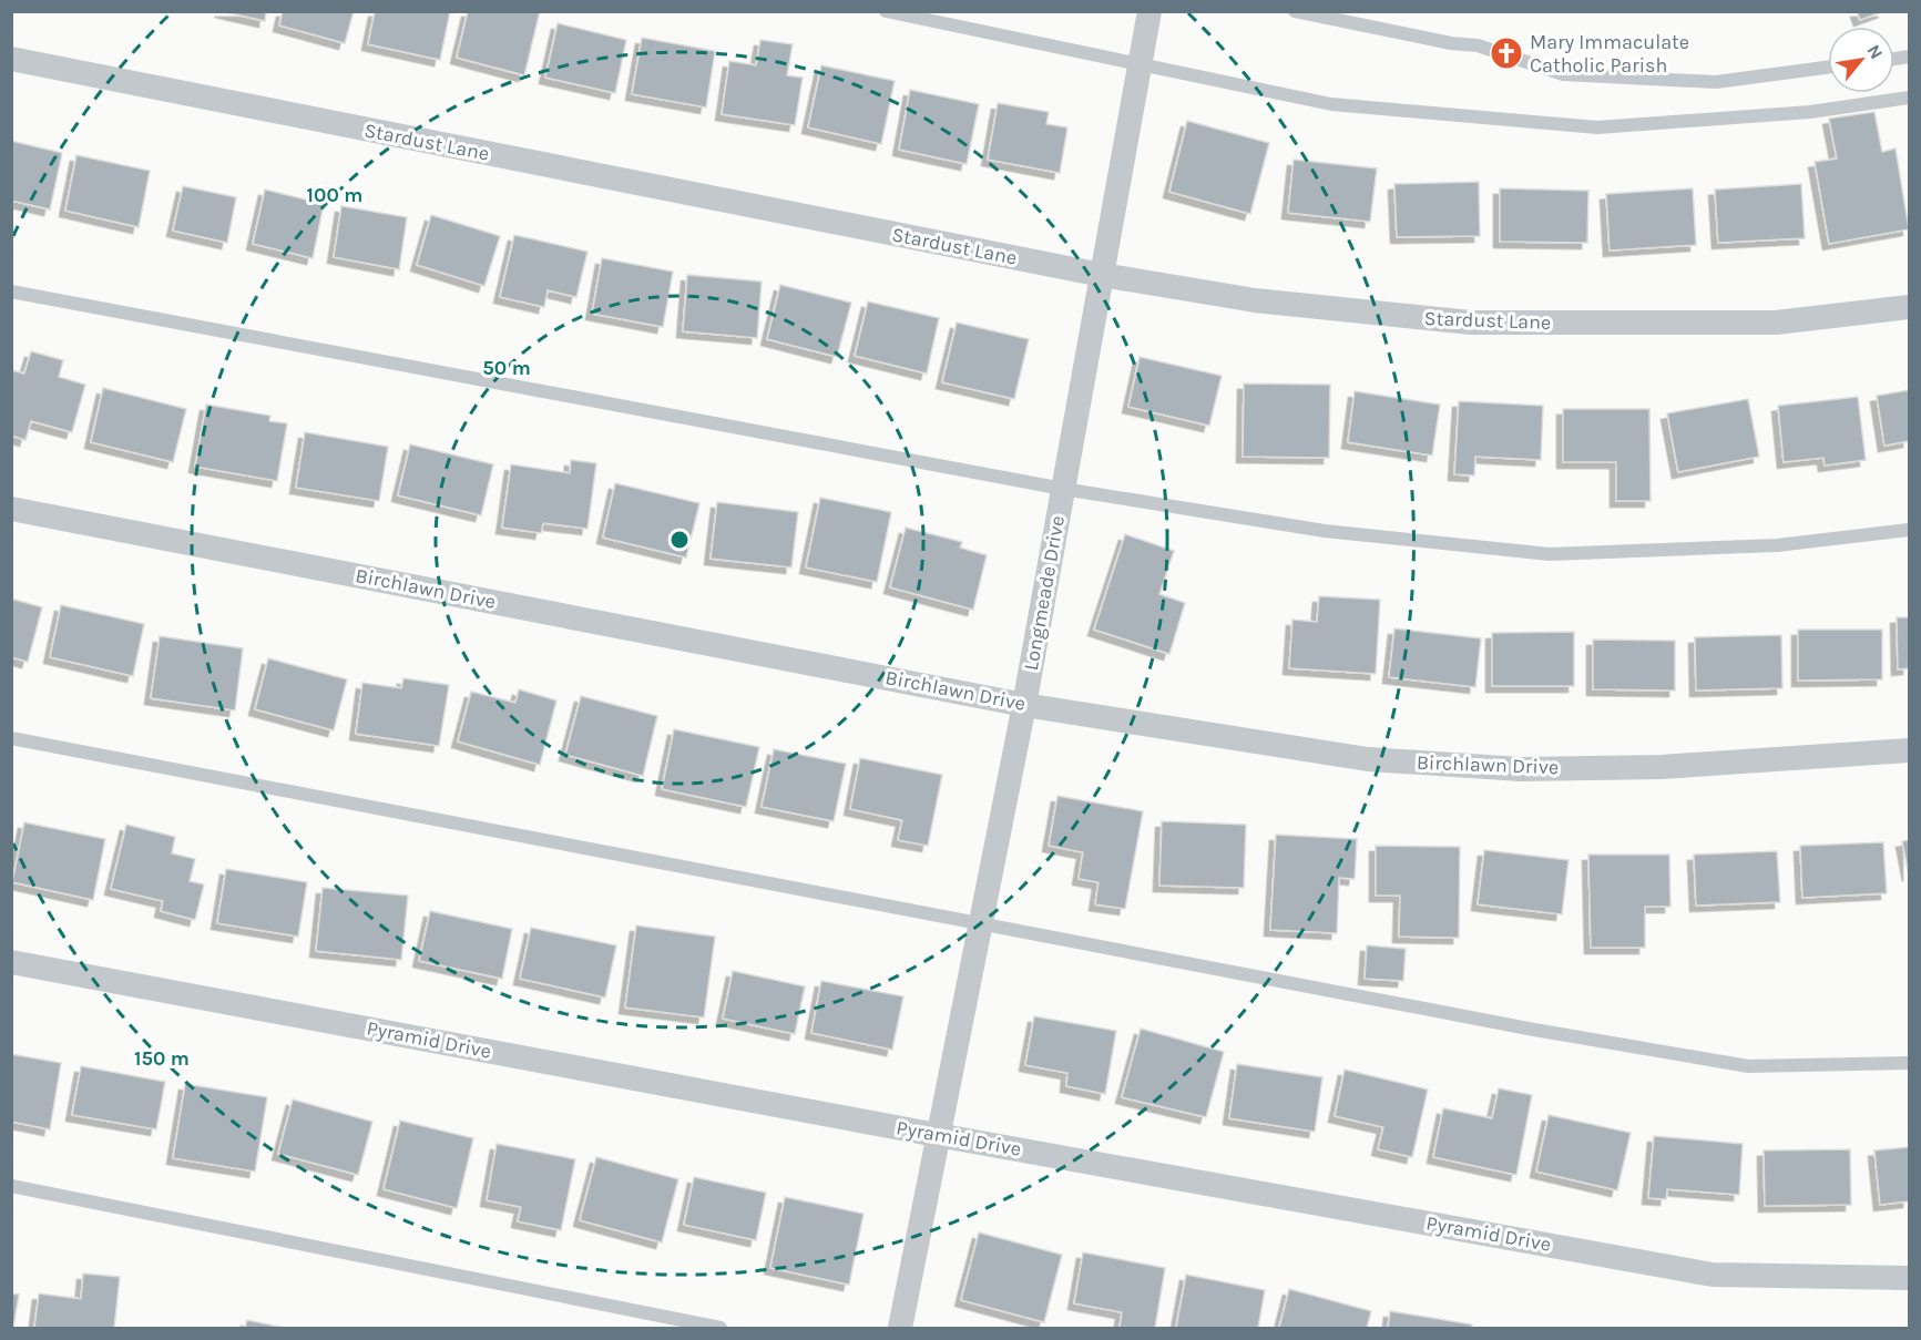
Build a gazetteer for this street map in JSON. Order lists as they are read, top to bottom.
{
  "streets": {
    "street": [
      "Stardust Lane",
      "Birchlawn Drive",
      "Longmeade Drive",
      "Pyramid Drive"
    ]
  },
  "crossings": [
    ["Stardust Lane", "Longmeade Drive"],
    ["Birchlawn Drive", "Longmeade Drive"],
    ["Longmeade Drive", "Pyramid Drive"]
  ],
  "places": {
    "church": ["Mary Immaculate Catholic Parish"]
  },
  "north": "top right",
  "rings": ["100 m", "50 m", "150 m"]
}
